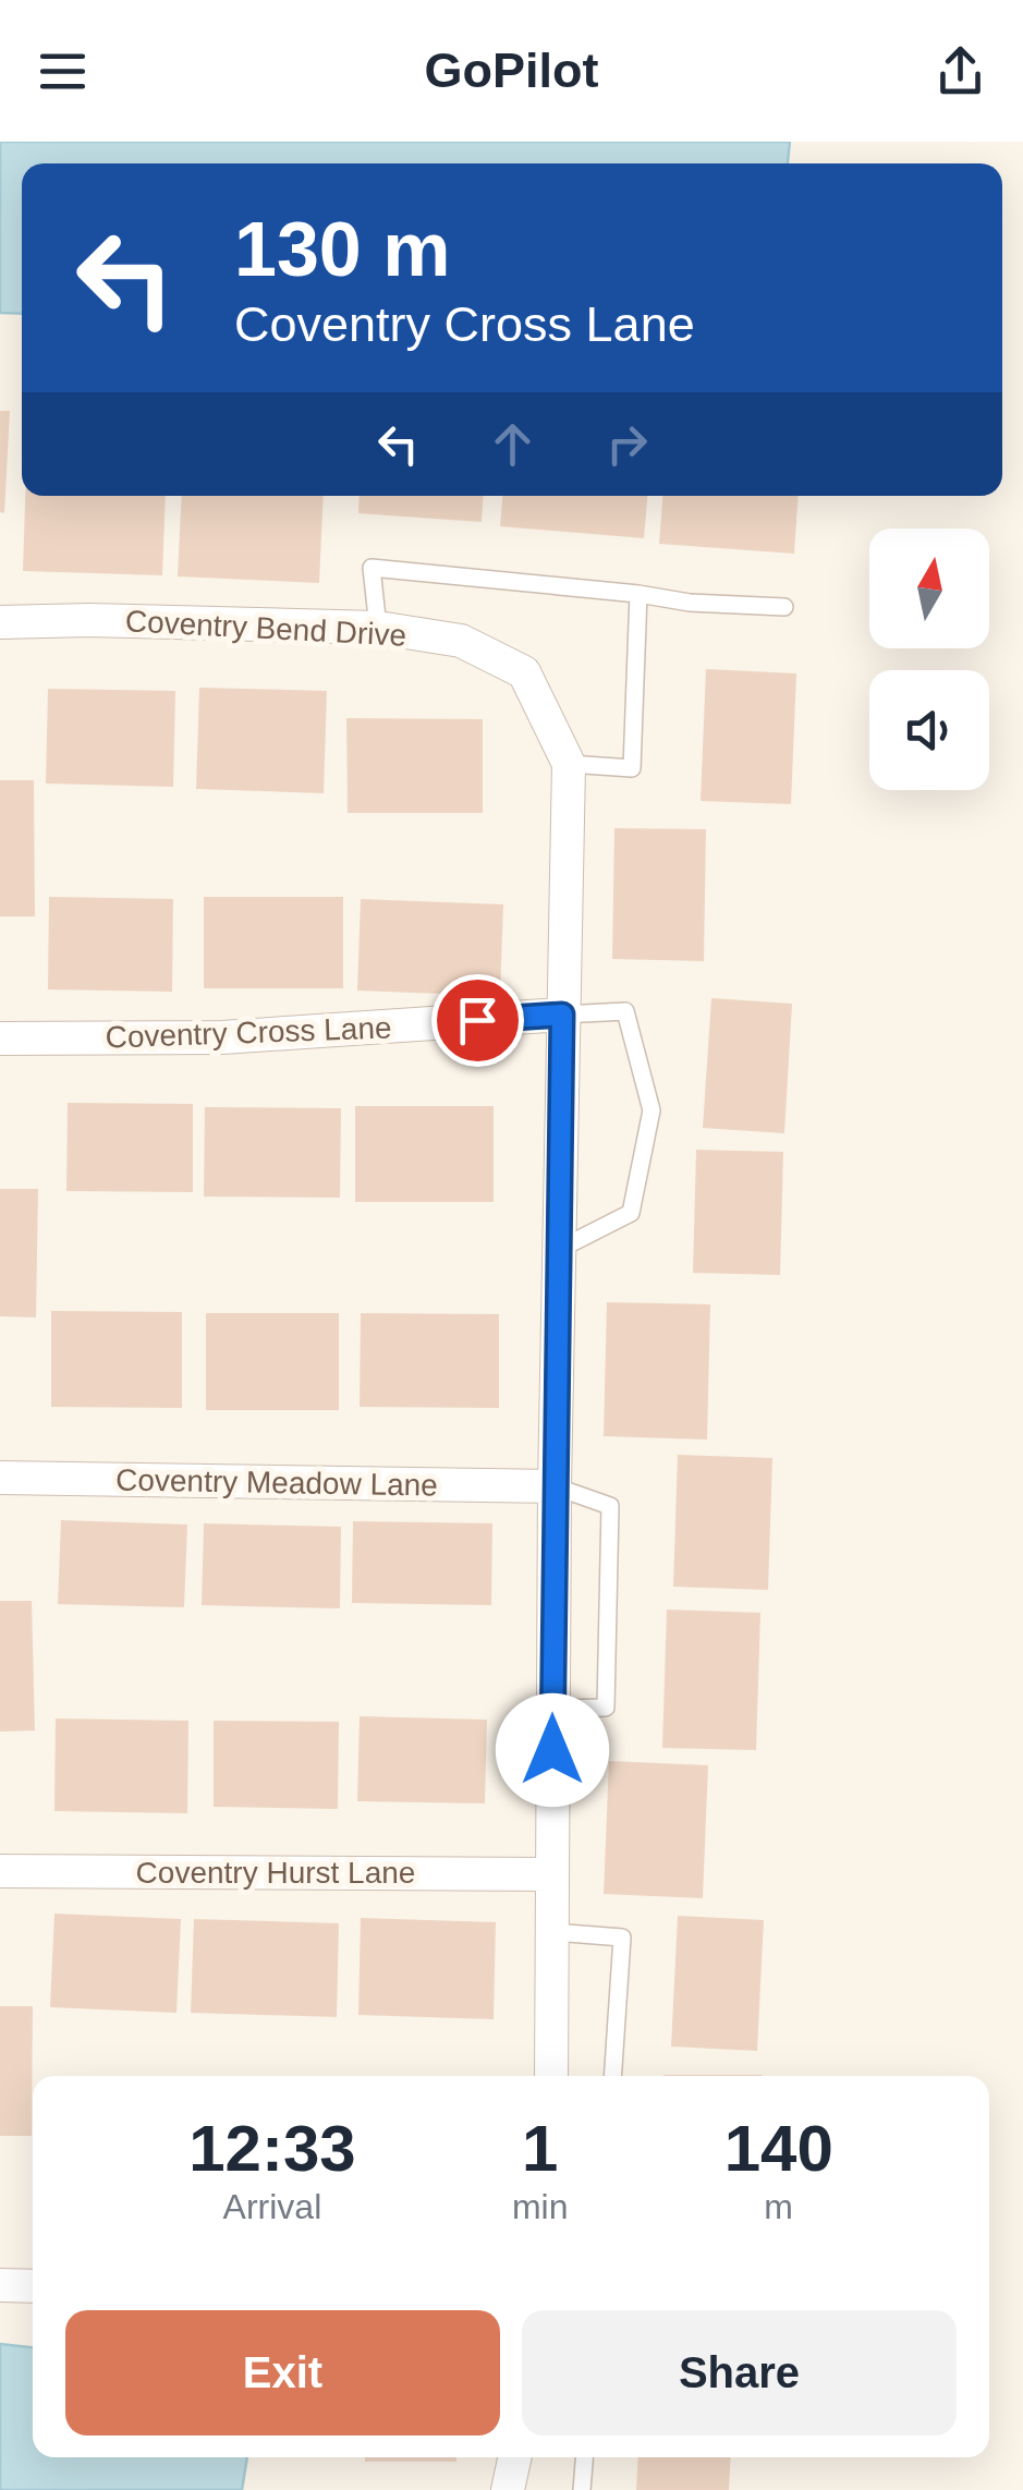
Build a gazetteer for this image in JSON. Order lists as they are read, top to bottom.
{
  "streets": {
    "street": [
      "Coventry Bend Drive",
      "Coventry Cross Lane",
      "Coventry Meadow Lane",
      "Coventry Hurst Lane"
    ]
  },
  "north": "top",
  "page": {
    "header": "GoPilot",
    "turn": ["130 m", "Coventry Cross Lane"],
    "eta": [
      "12:33",
      "Arrival",
      "1",
      "min",
      "140",
      "m"
    ],
    "buttons": ["Exit", "Share"]
  }
}
